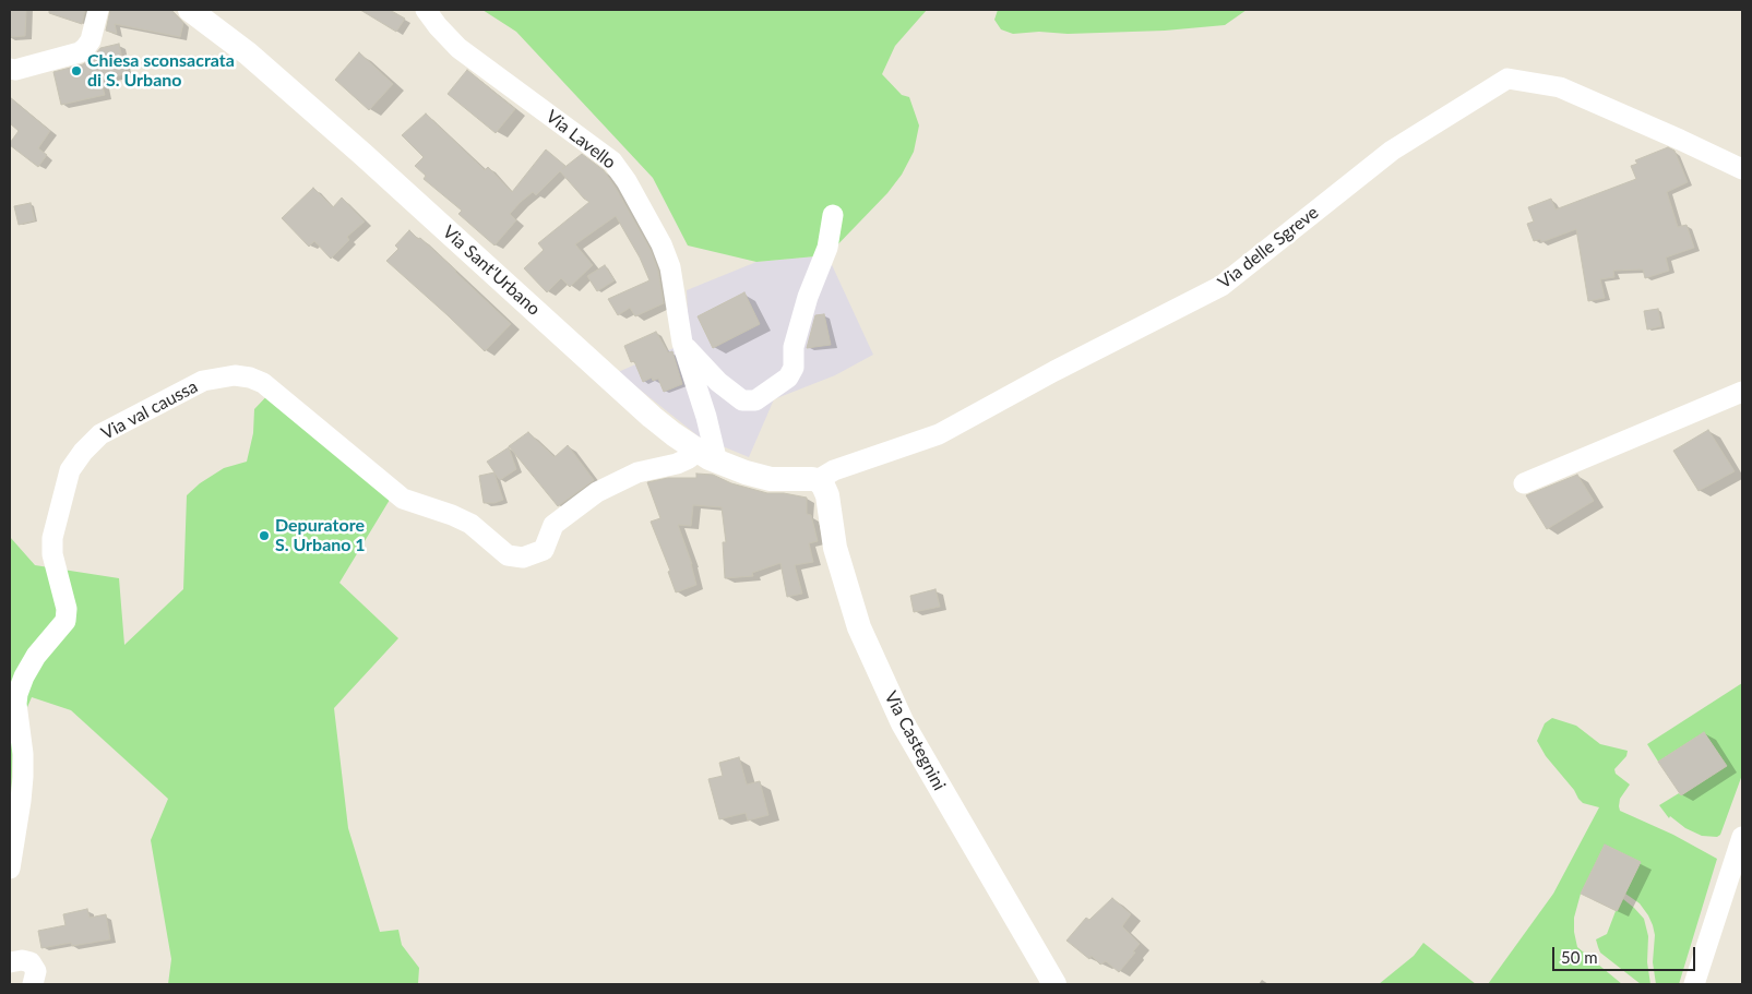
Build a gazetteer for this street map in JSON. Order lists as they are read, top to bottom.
{
  "streets": {
    "street": [
      "Via Lavello",
      "Via delle Sgreve",
      "Via Sant'Urbano",
      "Via val caussa",
      "Via Castegnini"
    ]
  },
  "crossings": [
    ["Via Lavello", "Via Sant'Urbano"],
    ["Via Lavello", "Via val caussa"],
    ["Via delle Sgreve", "Via Sant'Urbano"],
    ["Via delle Sgreve", "Via Castegnini"],
    ["Via Sant'Urbano", "Via val caussa"],
    ["Via Sant'Urbano", "Via Castegnini"]
  ],
  "places": ["Chiesa sconsacrata di S. Urbano", "Depuratore S. Urbano 1"],
  "scale_bar": "50 m"
}
